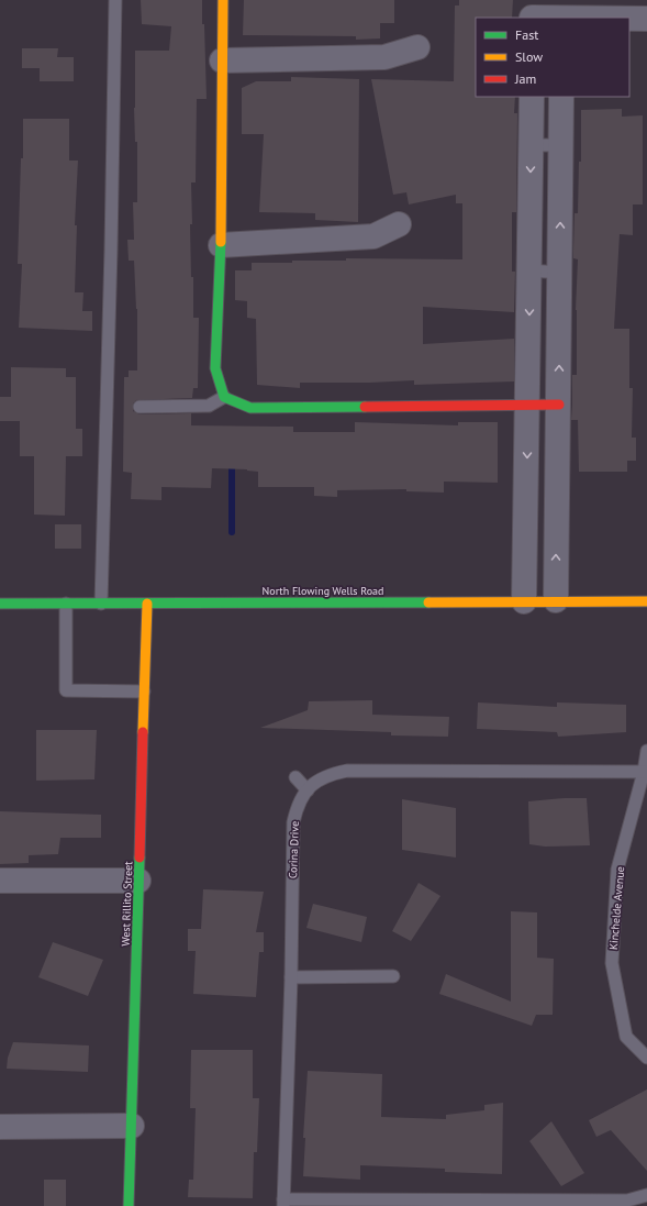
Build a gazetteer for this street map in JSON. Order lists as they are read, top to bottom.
{
  "streets": {
    "street": ["North Flowing Wells Road", "West Rillito Street"],
    "lane": ["Corina Drive", "Kinchelde Avenue"]
  },
  "crossings": [
    ["North Flowing Wells Road", "West Rillito Street"],
    ["Corina Drive", "Kinchelde Avenue"]
  ],
  "legend": ["Fast", "Slow", "Jam"]
}
